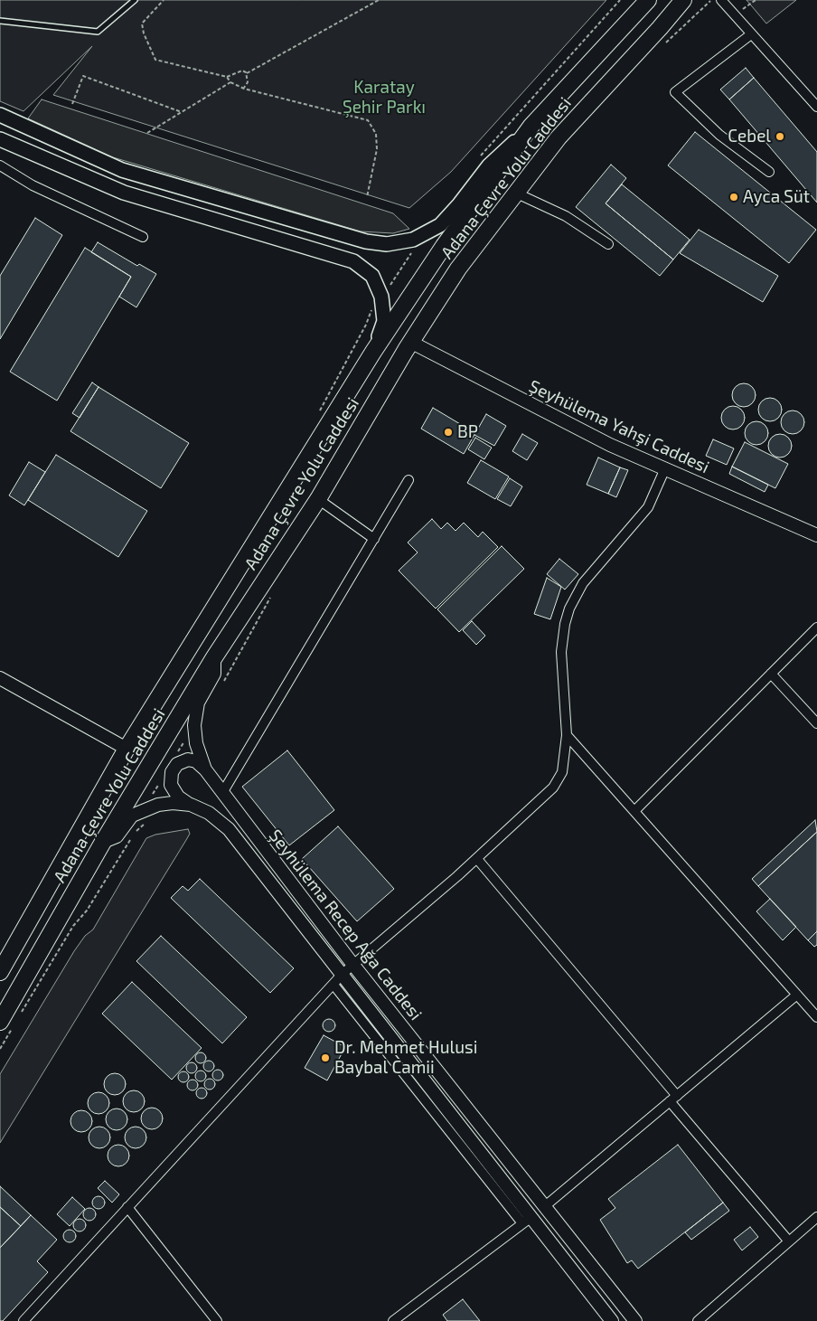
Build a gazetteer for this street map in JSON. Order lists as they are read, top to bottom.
{
  "streets": {
    "highway": ["Adana Çevre Yolu Caddesi"],
    "street": ["Şeyhülema Yahşi Caddesi", "Şeyhülema Recep Ağa Caddesi"]
  },
  "crossings": [
    ["Adana Çevre Yolu Caddesi", "Şeyhülema Yahşi Caddesi"],
    ["Adana Çevre Yolu Caddesi", "Şeyhülema Recep Ağa Caddesi"]
  ],
  "parks": ["Karatay Şehir Parkı"],
  "places": [
    "Cebel",
    "Ayca Süt",
    "BP",
    "Dr. Mehmet Hulusi Baybal Camii"
  ]
}
